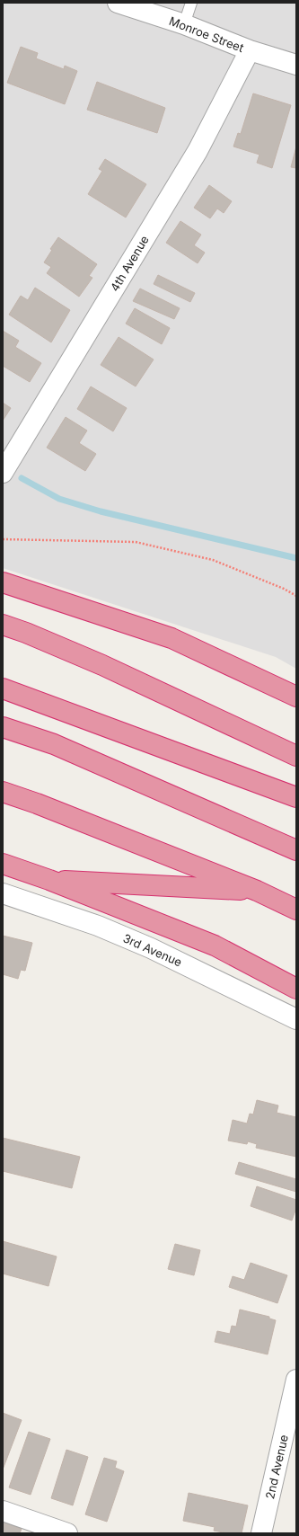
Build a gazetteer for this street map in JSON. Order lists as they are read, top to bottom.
{
  "streets": {
    "street": [
      "Monroe Street",
      "4th Avenue",
      "3rd Avenue",
      "2nd Avenue"
    ]
  },
  "crossings": [
    ["Monroe Street", "4th Avenue"]
  ]
}
